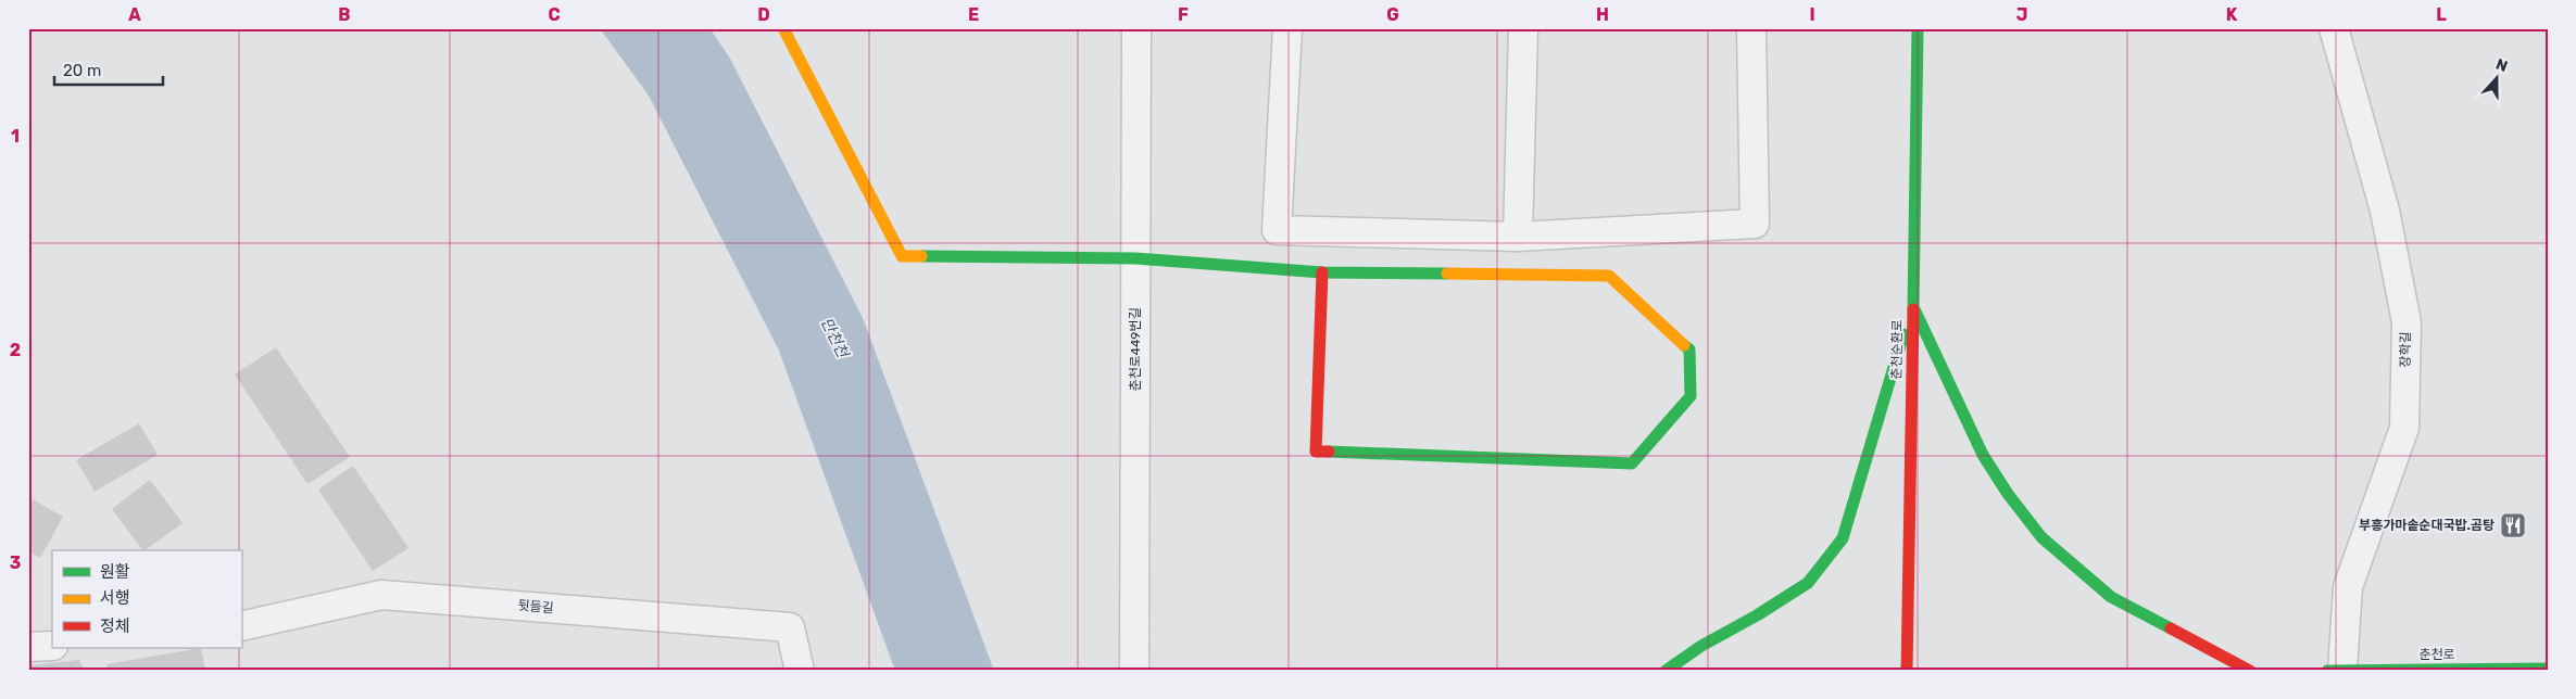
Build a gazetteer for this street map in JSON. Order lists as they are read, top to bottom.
{
  "streets": {
    "street": [
      "춘천로449번길",
      "춘천순환로",
      "장학길",
      "뒷들길",
      "춘천로"
    ]
  },
  "crossings": [
    ["장학길", "춘천로"]
  ],
  "water": ["만천천"],
  "places": {
    "restaurant": ["부흥가마솥순대국밥.곰탕"]
  },
  "legend": ["원활", "서행", "정체"],
  "scale_bar": "20 m",
  "north": "top",
  "grid": {
    "columns": [
      "A",
      "B",
      "C",
      "D",
      "E",
      "F",
      "G",
      "H",
      "I",
      "J",
      "K",
      "L"
    ],
    "rows": ["1", "2", "3"]
  }
}
